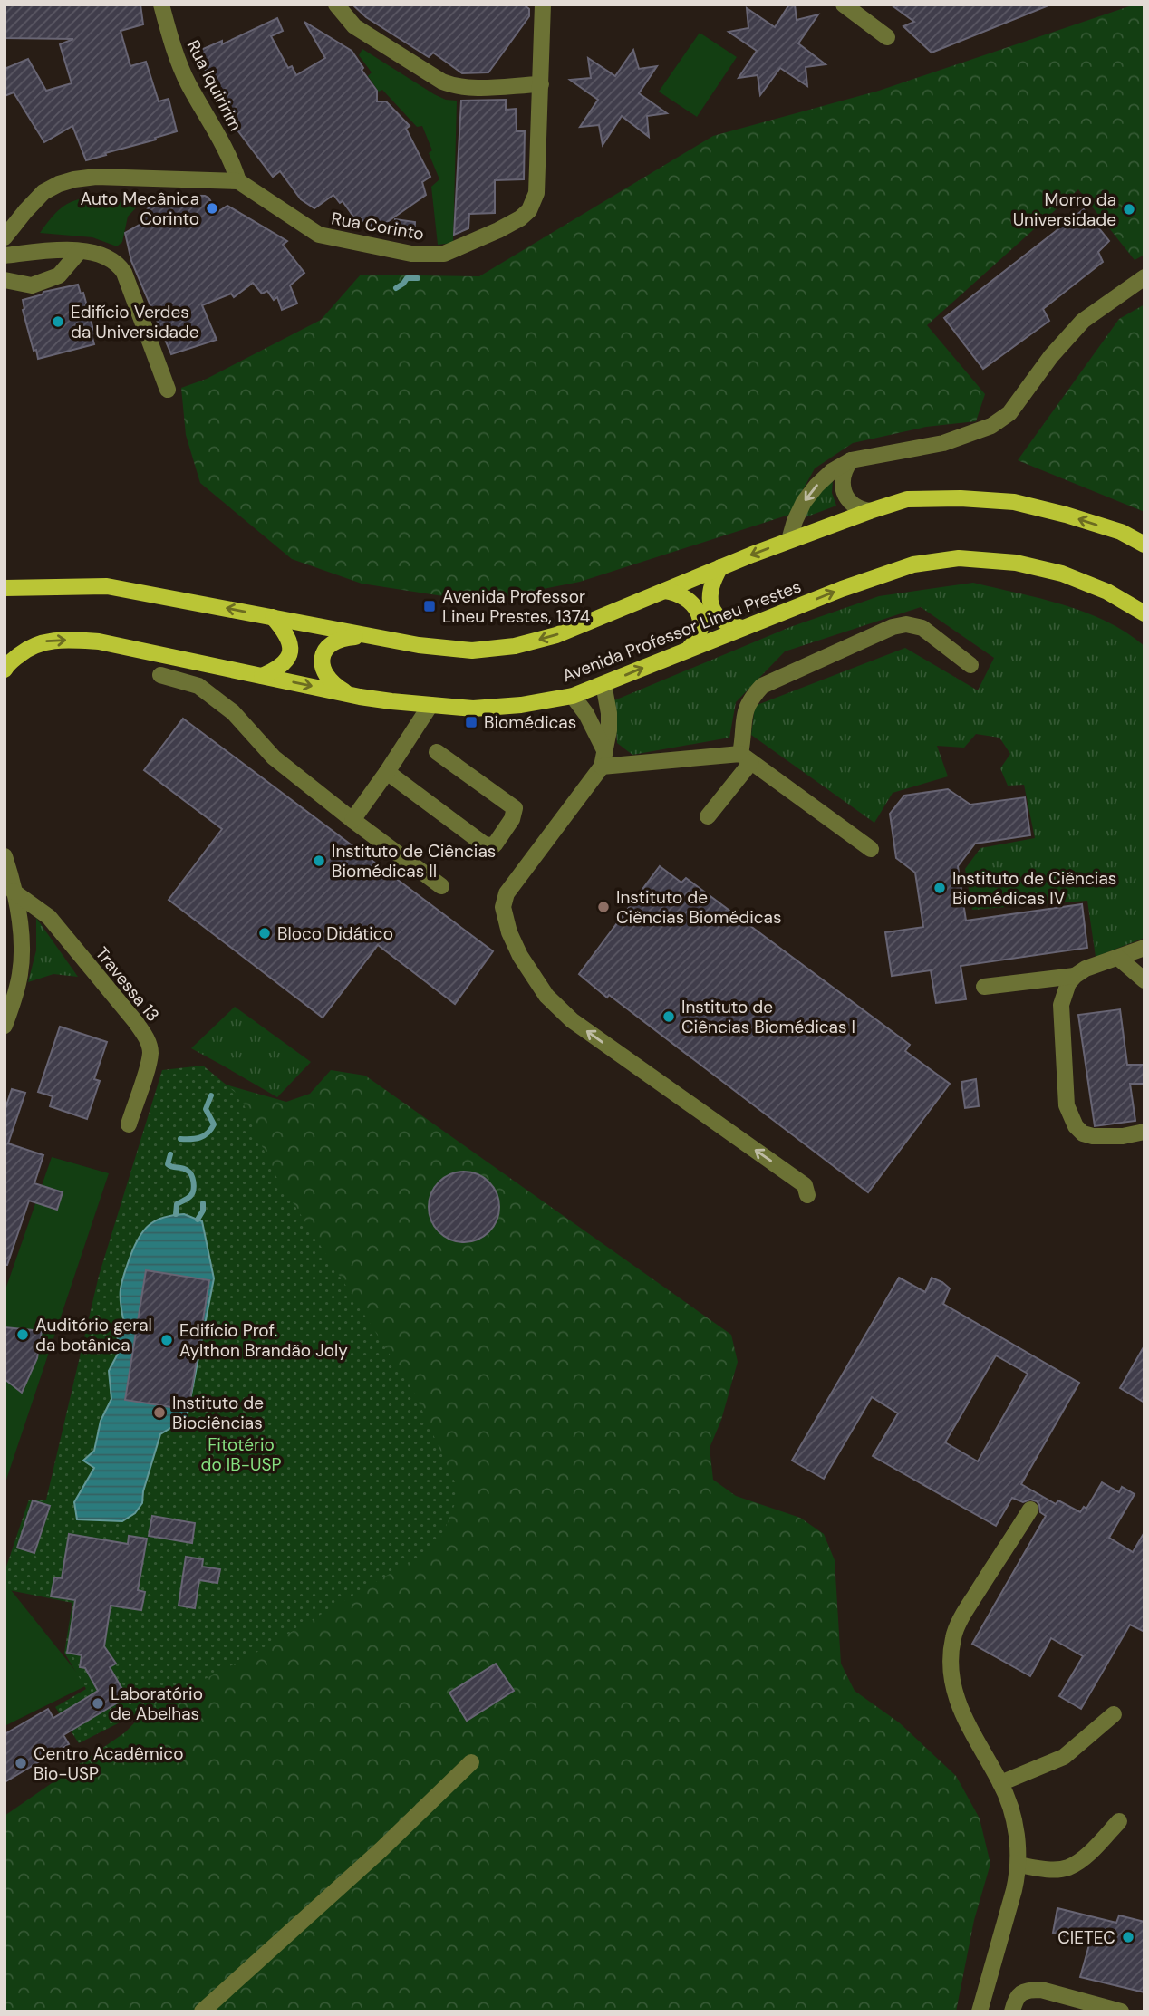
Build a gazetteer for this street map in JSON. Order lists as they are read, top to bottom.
{
  "streets": {
    "main road": ["Avenida Professor Lineu Prestes"],
    "street": ["Rua Iquiririm", "Rua Corinto", "Travessa 13"]
  },
  "crossings": [
    ["Rua Iquiririm", "Rua Corinto"]
  ],
  "parks": ["Fitotério do IB-USP"],
  "places": {
    "other": [
      "Auto Mecânica Corinto",
      "Morro da Universidade",
      "Edifício Verdes da Universidade",
      "Instituto de Ciências Biomédicas II",
      "Instituto de Ciências Biomédicas IV",
      "Instituto de Ciências Biomédicas",
      "Bloco Didático",
      "Instituto de Ciências Biomédicas I",
      "Auditório geral da botânica",
      "Edifício Prof. Aylthon Brandão Joly",
      "Instituto de Biociências",
      "Laboratório de Abelhas",
      "Centro Acadêmico Bio-USP",
      "CIETEC"
    ],
    "transit": ["Avenida Professor Lineu Prestes, 1374", "Biomédicas"]
  }
}
